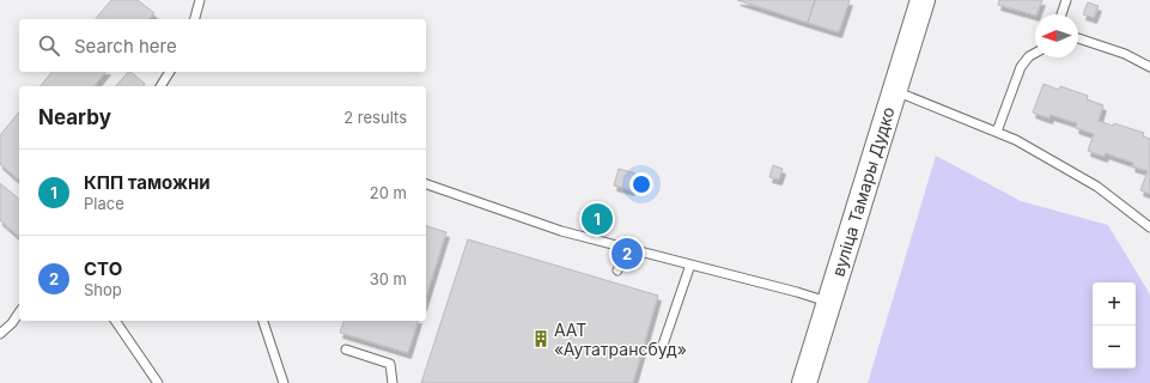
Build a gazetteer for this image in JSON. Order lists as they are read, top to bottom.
{
  "streets": {
    "street": ["вуліца Тамары Дудко"]
  },
  "places": {
    "building": ["ААТ «Аутатрансбуд»"]
  },
  "north": "left",
  "page": {
    "search": "Search here",
    "heading": ["Nearby", "2 results"],
    "list": [
      {
        "mark": "1",
        "name": "КПП таможни",
        "note": "Place",
        "value": "20 m"
      },
      {
        "mark": "2",
        "name": "СТО",
        "note": "Shop",
        "value": "30 m"
      }
    ],
    "pins": ["1", "2"],
    "map_buttons": ["+", "−"]
  }
}
